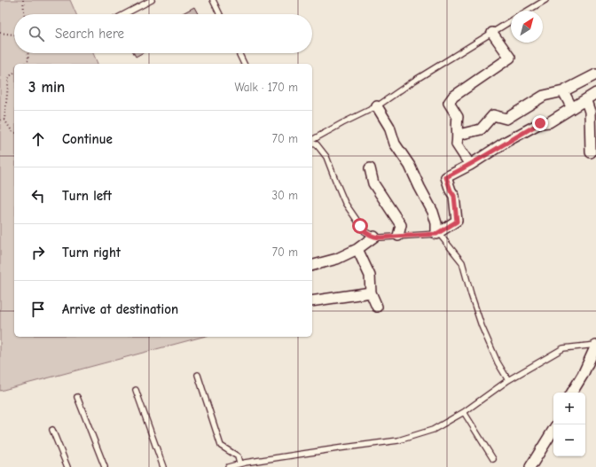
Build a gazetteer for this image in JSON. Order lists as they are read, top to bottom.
{
  "north": "top right",
  "page": {
    "search": "Search here",
    "heading": ["3 min", "Walk · 170 m"],
    "list": [
      ["Continue", "70 m"],
      ["Turn left", "30 m"],
      ["Turn right", "70 m"],
      "Arrive at destination"
    ],
    "map_buttons": ["+", "−"]
  }
}
